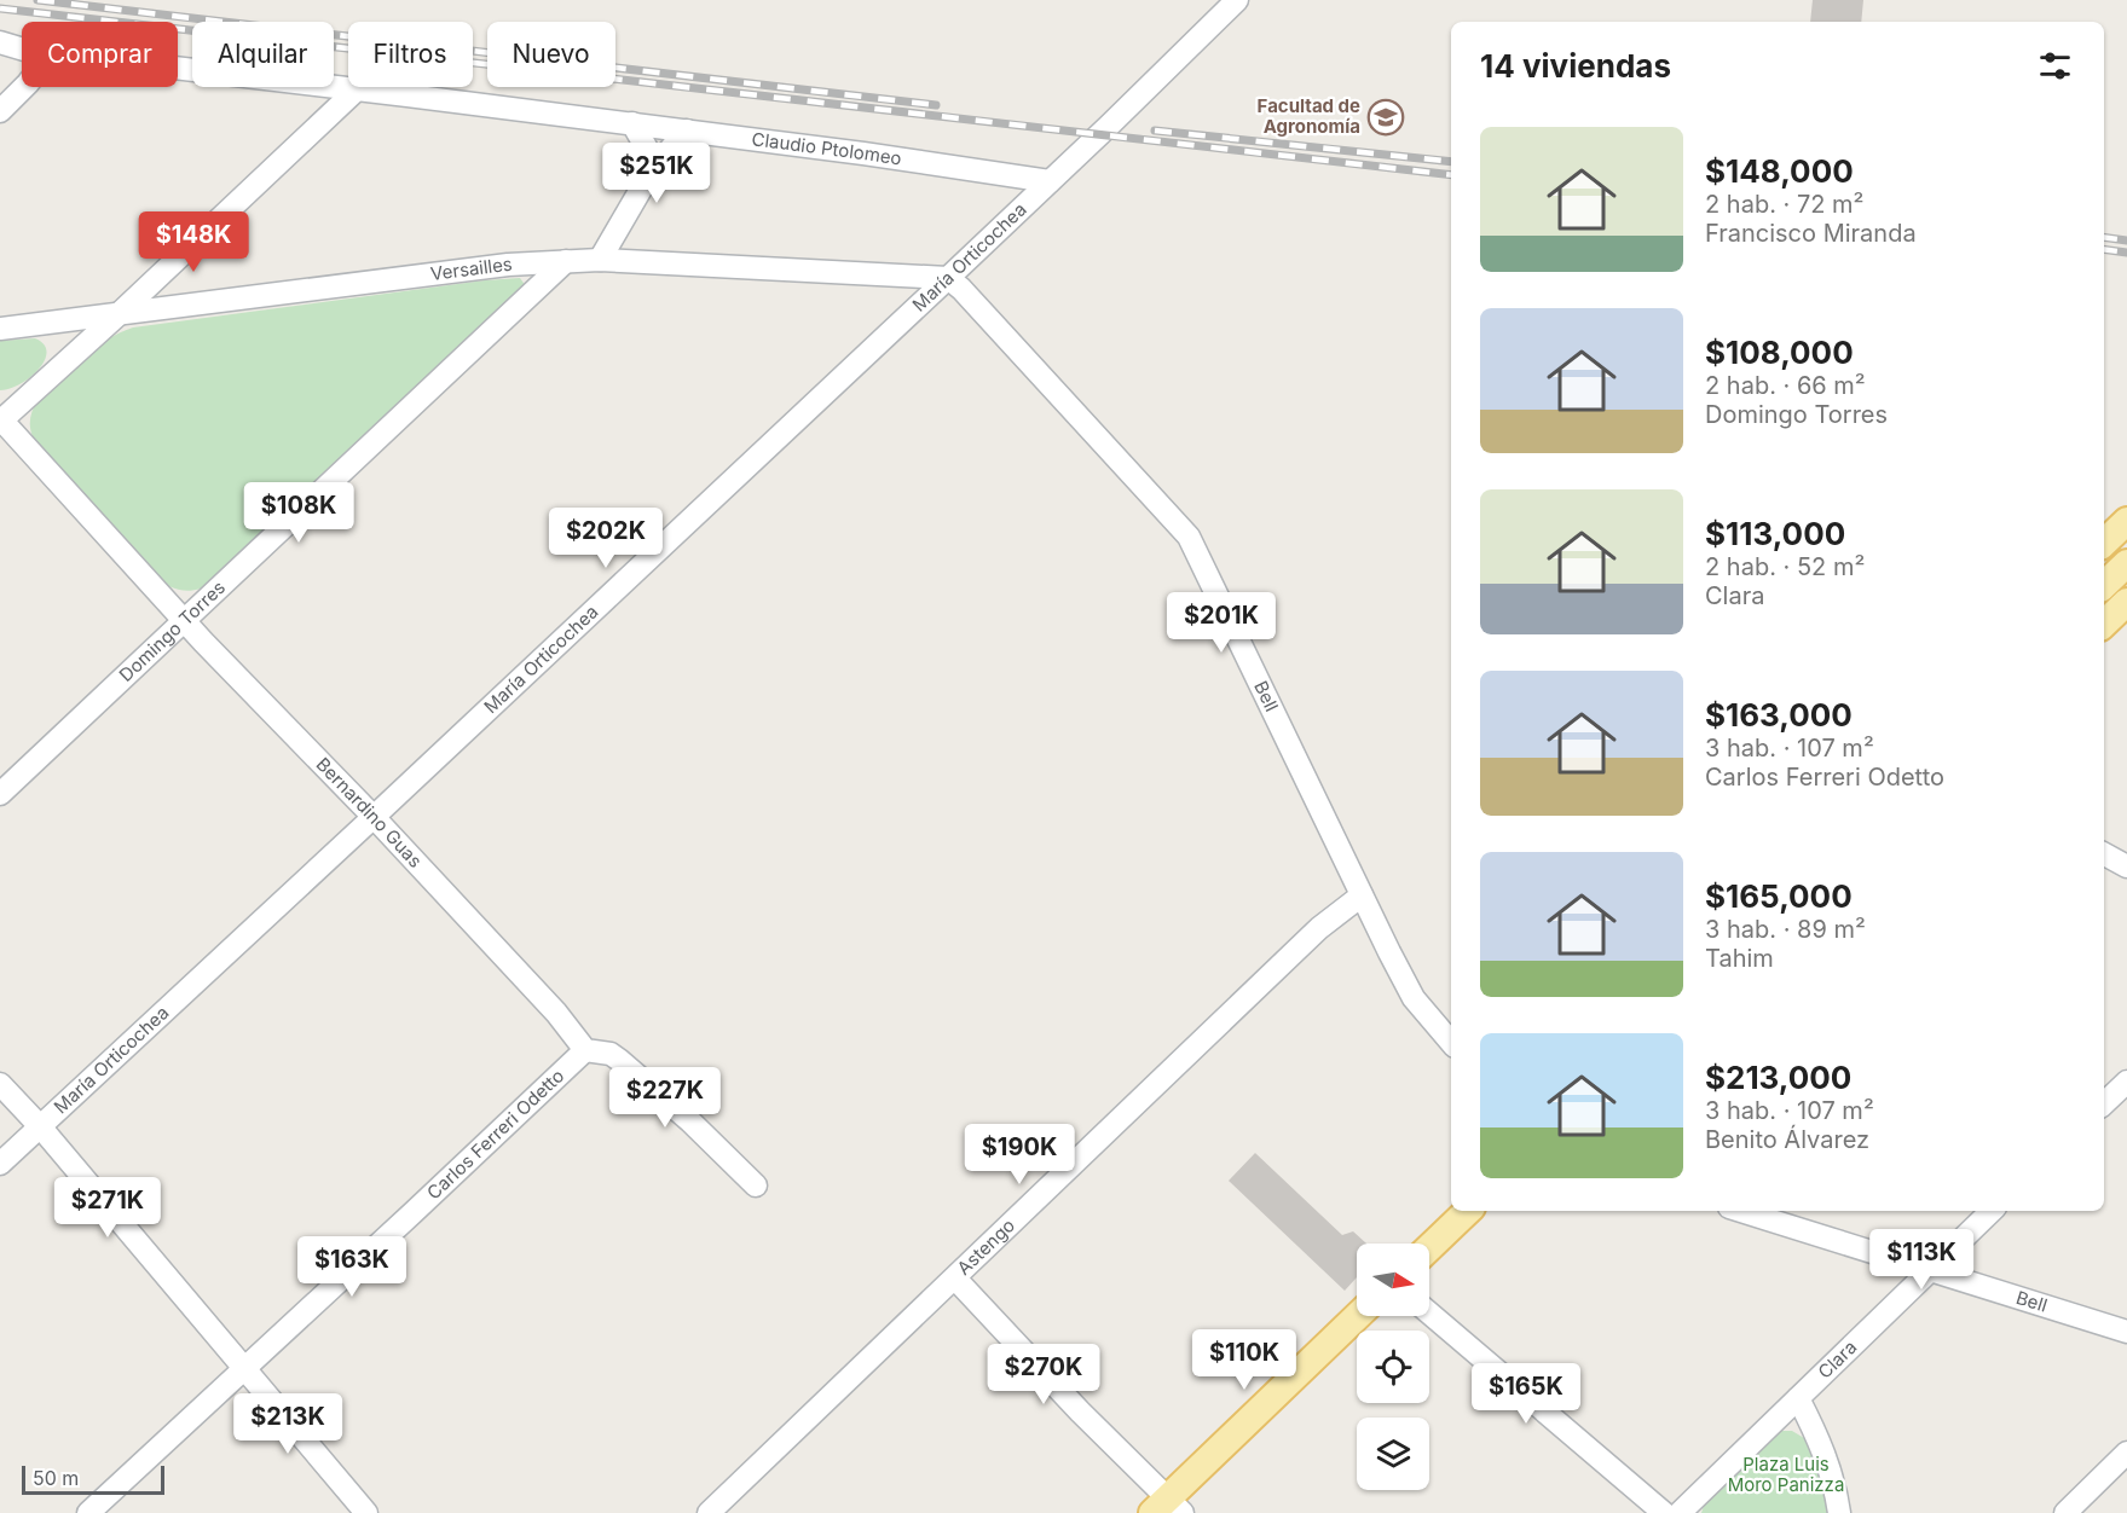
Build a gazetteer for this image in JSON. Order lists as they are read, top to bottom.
{
  "streets": {
    "street": [
      "Claudio Ptolomeo",
      "María Orticochea",
      "Versailles",
      "Domingo Torres",
      "Bell",
      "Bernardino Guas",
      "Carlos Ferreri Odetto",
      "Astengo",
      "Clara"
    ]
  },
  "crossings": [
    ["Claudio Ptolomeo", "María Orticochea"],
    ["María Orticochea", "Versailles"],
    ["María Orticochea", "Bell"],
    ["María Orticochea", "Bernardino Guas"],
    ["Versailles", "Domingo Torres"],
    ["Versailles", "Bell"],
    ["Domingo Torres", "Bernardino Guas"],
    ["Bell", "Astengo"],
    ["Bell", "Clara"],
    ["Bernardino Guas", "Carlos Ferreri Odetto"]
  ],
  "parks": ["Plaza Luis Moro Panizza"],
  "places": {
    "school or university": ["Facultad de Agronomía"]
  },
  "scale_bar": "50 m",
  "north": "right",
  "page": {
    "chip": [
      "Comprar",
      "Alquilar",
      "Filtros",
      "Nuevo"
    ],
    "heading": "14 viviendas",
    "list": [
      {
        "name": "$148,000",
        "note": "2 hab. · 72 m² · Francisco Miranda"
      },
      {
        "name": "$108,000",
        "note": "2 hab. · 66 m² · Domingo Torres"
      },
      {
        "name": "$113,000",
        "note": "2 hab. · 52 m² · Clara"
      },
      {
        "name": "$163,000",
        "note": "3 hab. · 107 m² · Carlos Ferreri Odetto"
      },
      {
        "name": "$165,000",
        "note": "3 hab. · 89 m² · Tahim"
      },
      {
        "name": "$213,000",
        "note": "3 hab. · 107 m² · Benito Álvarez"
      }
    ],
    "price": [
      "$251K",
      "$148K",
      "$108K",
      "$202K",
      "$201K",
      "$227K",
      "$190K",
      "$271K",
      "$113K",
      "$163K",
      "$110K",
      "$270K",
      "$165K",
      "$213K"
    ],
    "scale": "50 m"
  }
}
